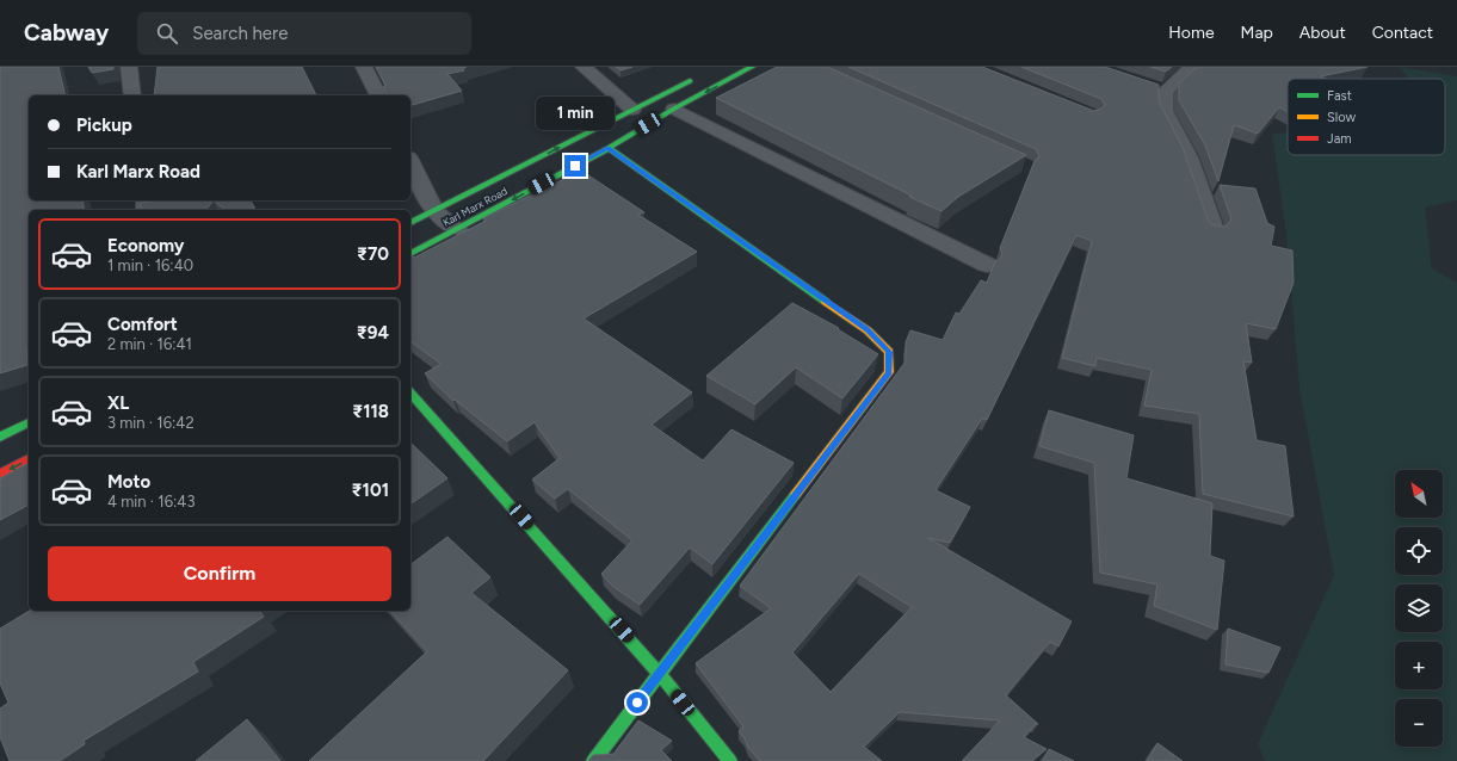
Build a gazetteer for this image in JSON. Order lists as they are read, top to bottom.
{
  "streets": {
    "street": ["Karl Marx Road"]
  },
  "legend": ["Fast", "Slow", "Jam"],
  "north": "top left",
  "page": {
    "header": "Cabway",
    "search": "Search here",
    "nav": [
      "Home",
      "Map",
      "About",
      "Contact"
    ],
    "banner": ["Pickup", "Karl Marx Road"],
    "bubble": "1 min",
    "list": [
      {
        "name": "Economy",
        "note": "1 min · 16:40",
        "value": "₹70"
      },
      {
        "name": "Comfort",
        "note": "2 min · 16:41",
        "value": "₹94"
      },
      {
        "name": "XL",
        "note": "3 min · 16:42",
        "value": "₹118"
      },
      {
        "name": "Moto",
        "note": "4 min · 16:43",
        "value": "₹101"
      }
    ],
    "map_buttons": ["+", "−"],
    "buttons": "Confirm"
  }
}
